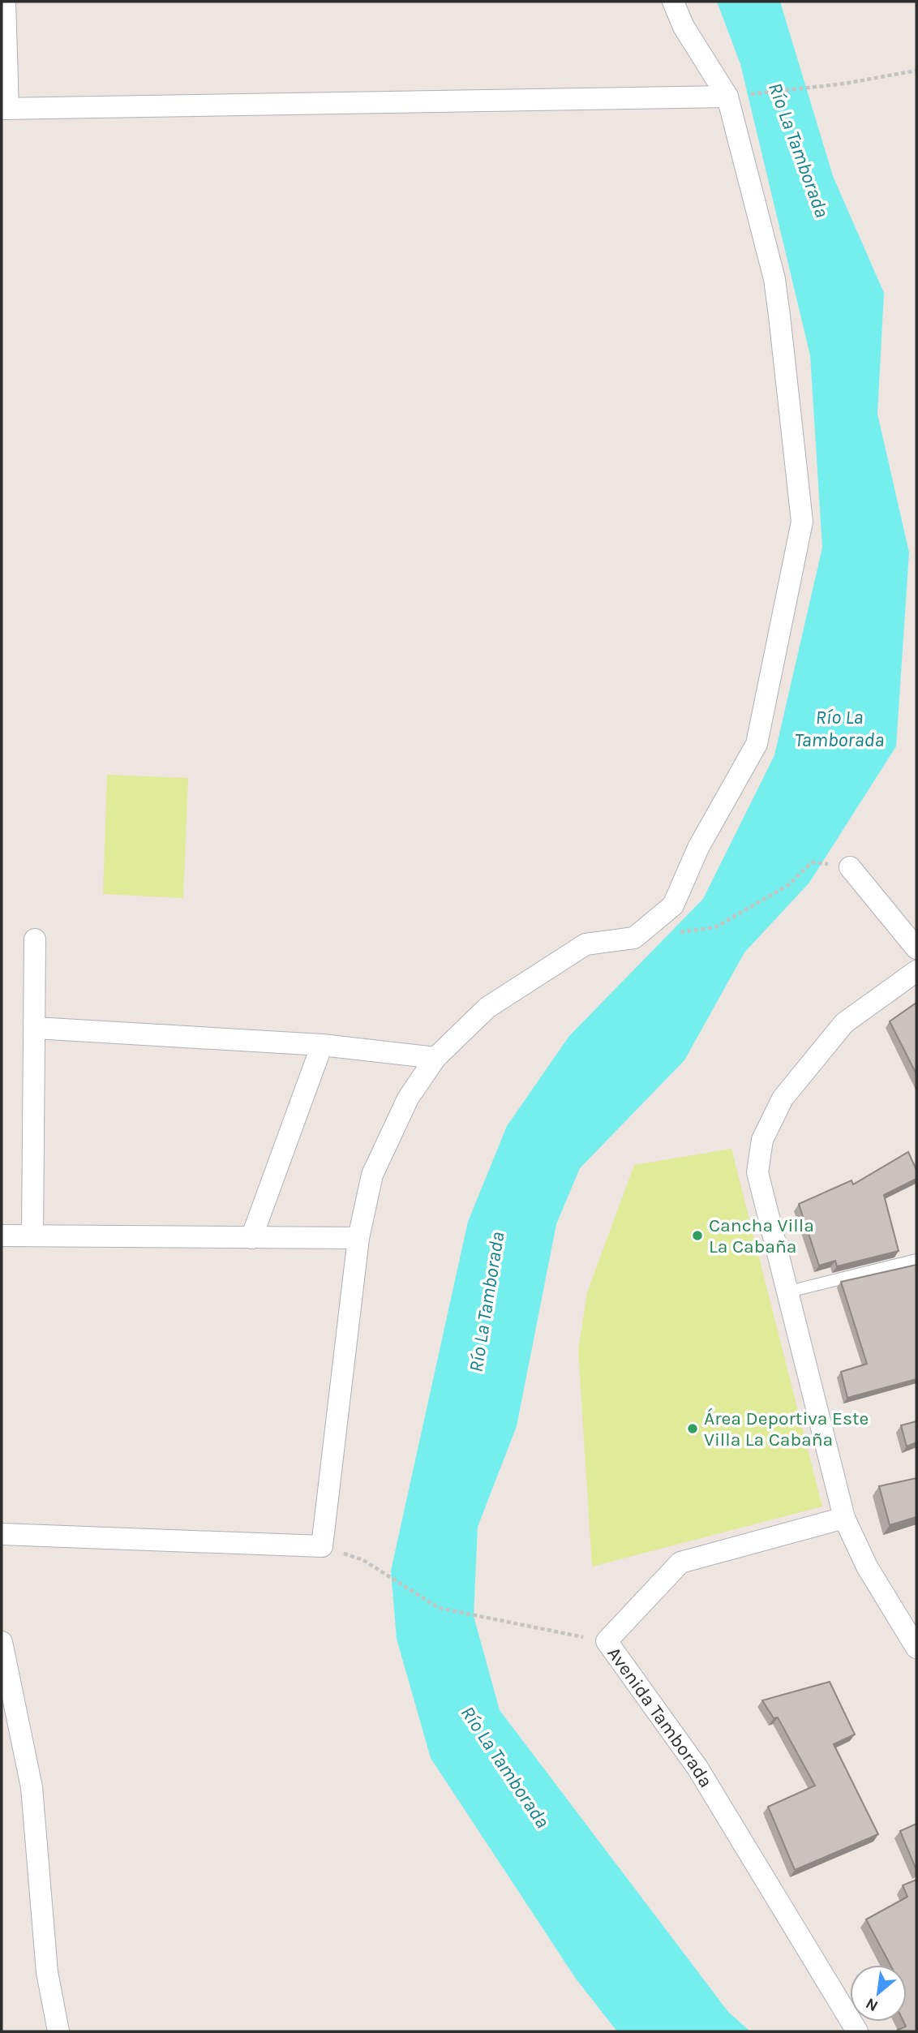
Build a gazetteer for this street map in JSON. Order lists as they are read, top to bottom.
{
  "streets": {
    "street": ["Avenida Tamborada"]
  },
  "water": ["Río La Tamborada"],
  "places": ["Cancha Villa La Cabaña", "Área Deportiva Este Villa La Cabaña"],
  "north": "bottom left"
}
